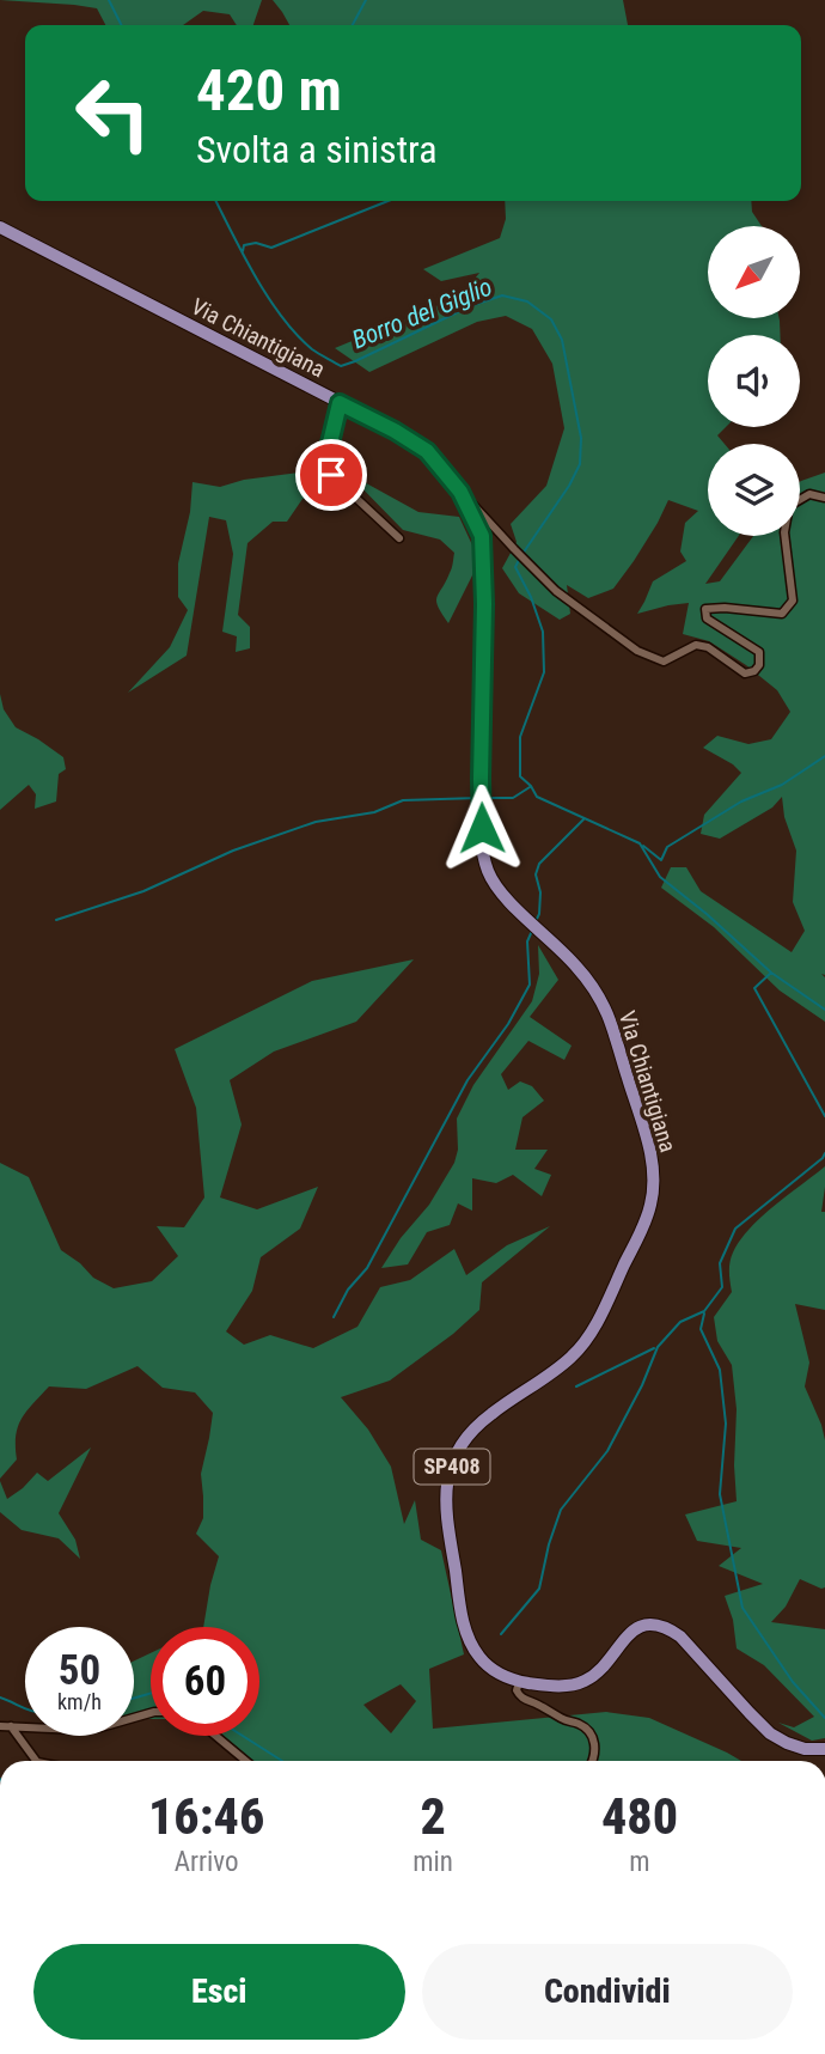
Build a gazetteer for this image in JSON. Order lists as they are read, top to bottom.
{
  "streets": {
    "main road": ["Via Chiantigiana", "SP408"]
  },
  "water": ["Borro del Giglio"],
  "north": "bottom left",
  "page": {
    "turn": ["420 m", "Svolta a sinistra"],
    "speed": "50 km/h",
    "limit": "60",
    "eta": [
      "16:46",
      "Arrivo",
      "2",
      "min",
      "480",
      "m"
    ],
    "buttons": ["Esci", "Condividi"]
  }
}
